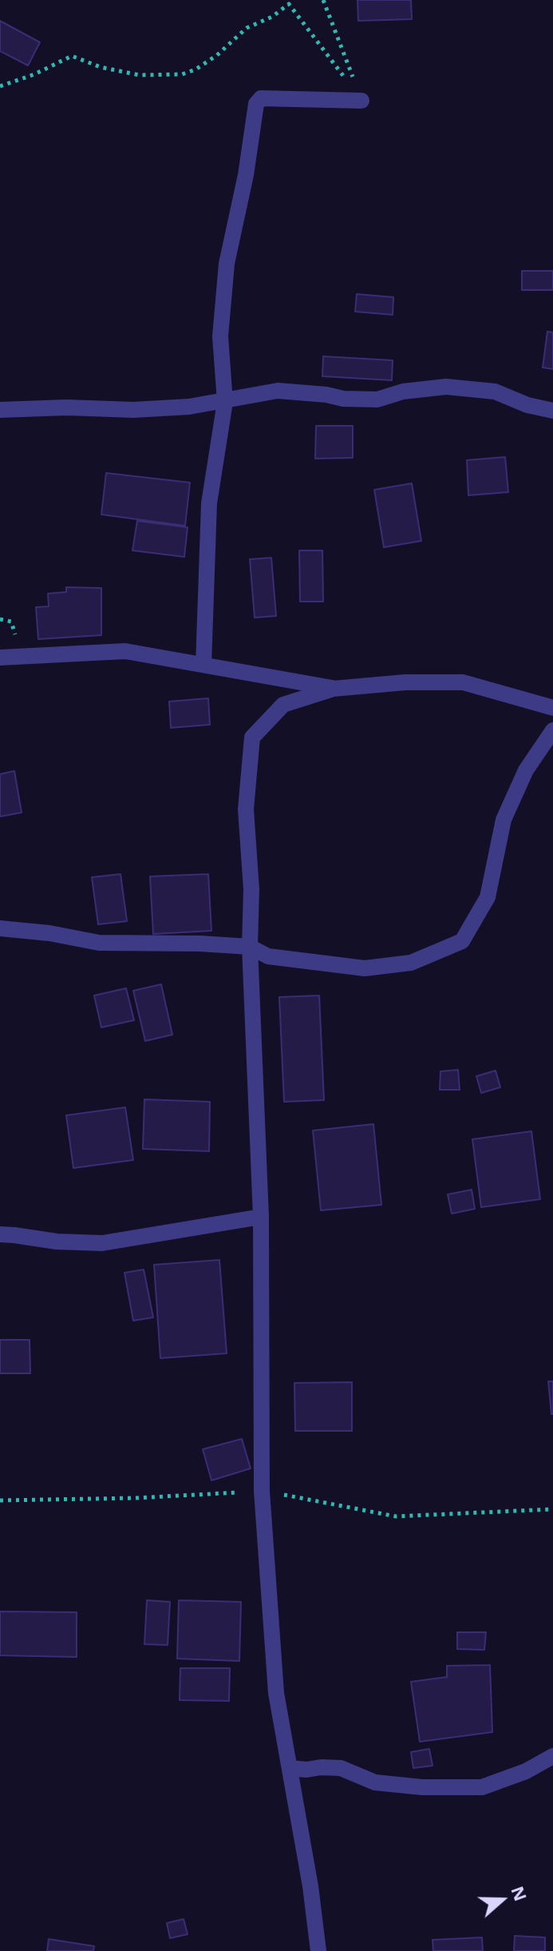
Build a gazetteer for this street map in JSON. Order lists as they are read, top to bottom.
{
  "north": "right"
}
